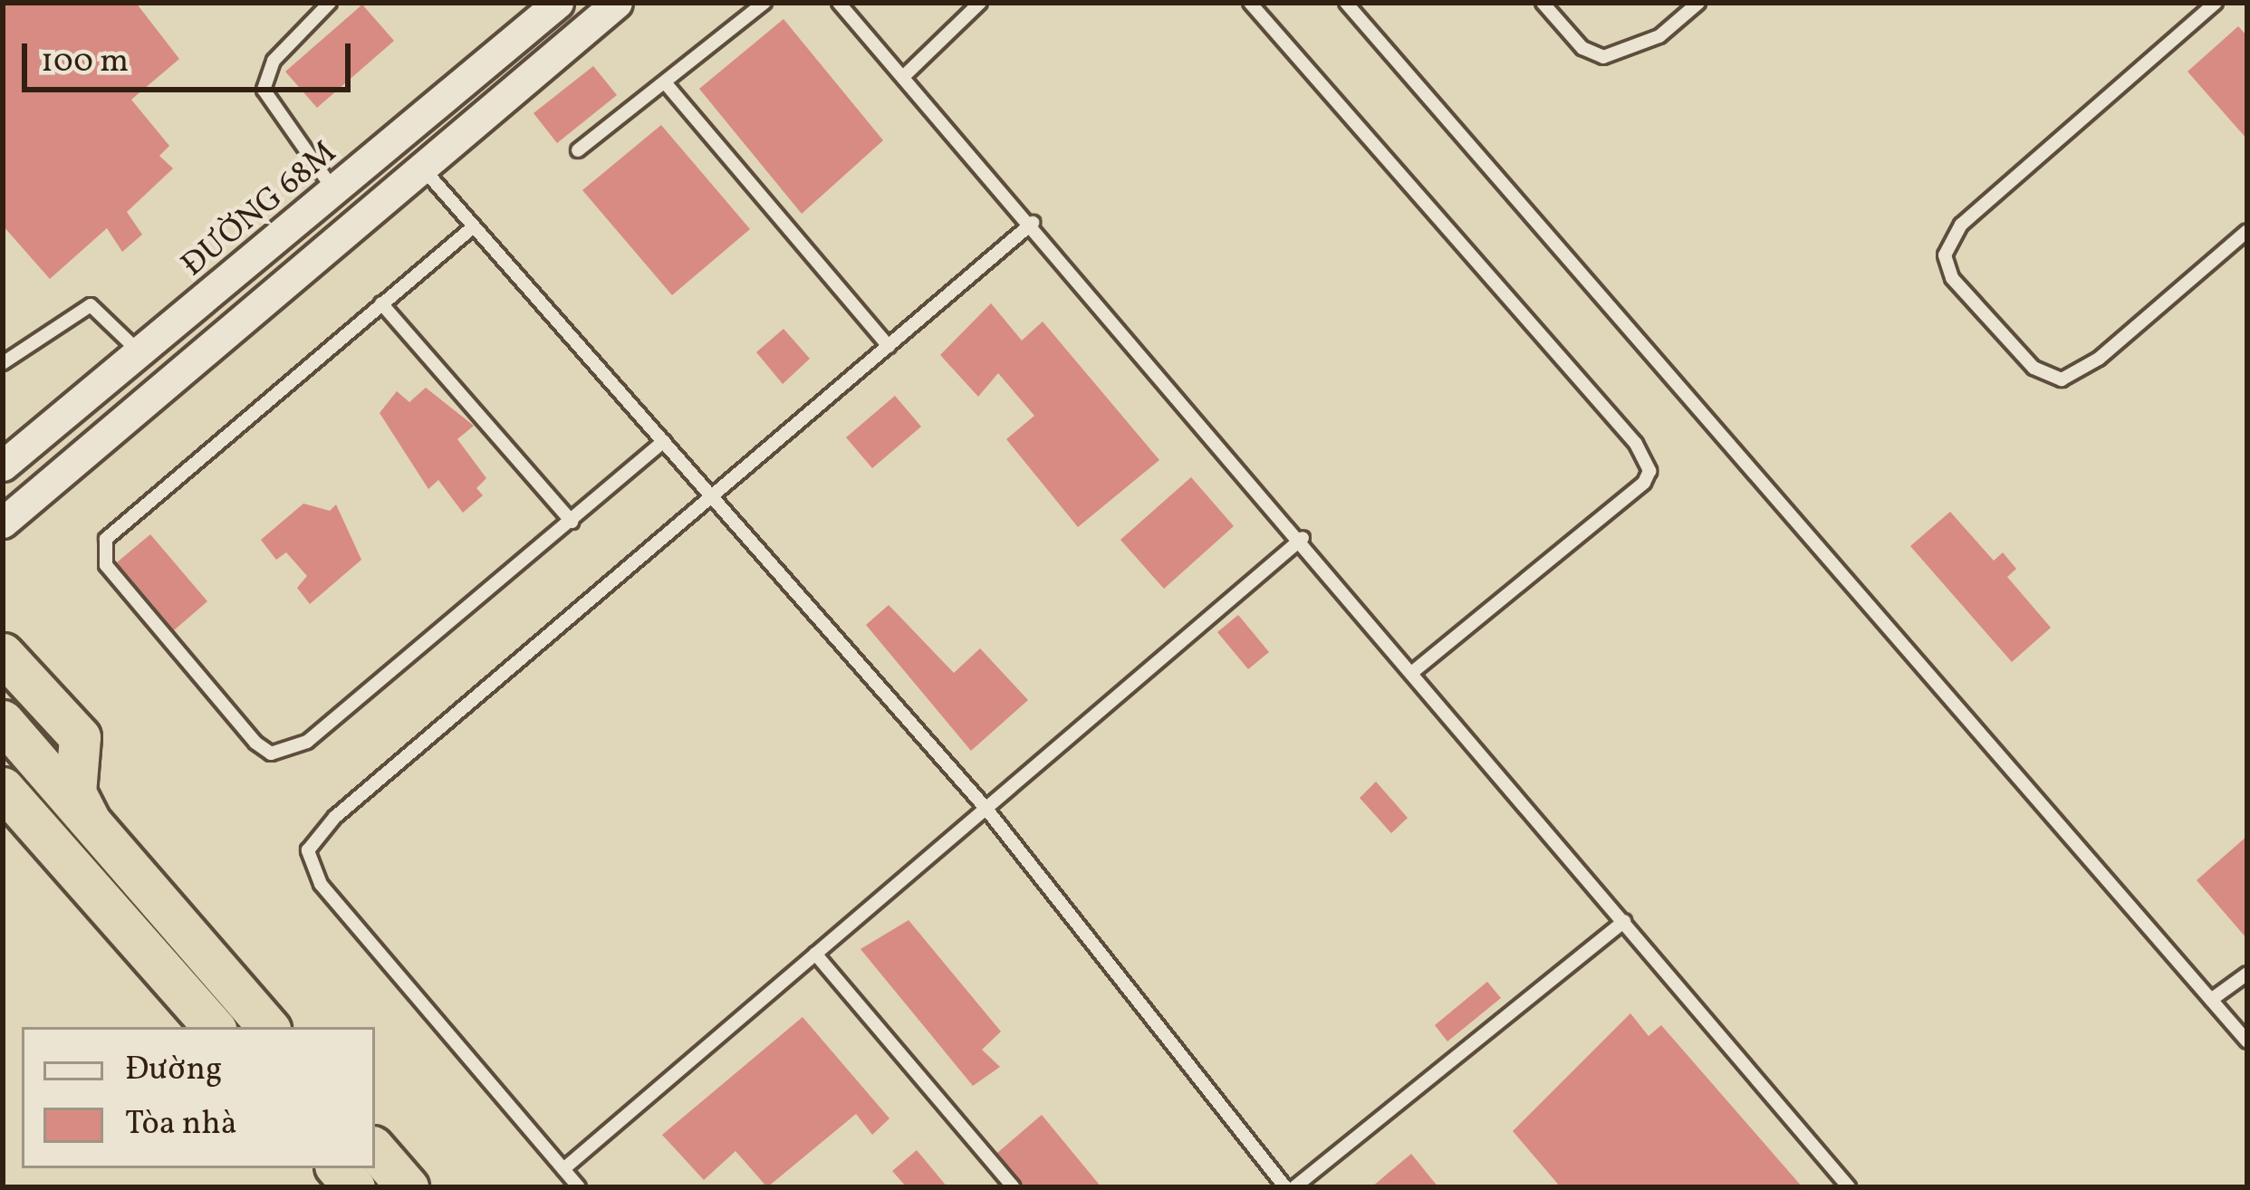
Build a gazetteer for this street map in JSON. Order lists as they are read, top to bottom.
{
  "streets": {
    "street": ["ĐƯỜNG 68M"]
  },
  "legend": ["Đường", "Tòa nhà"],
  "scale_bar": "100 m"
}
